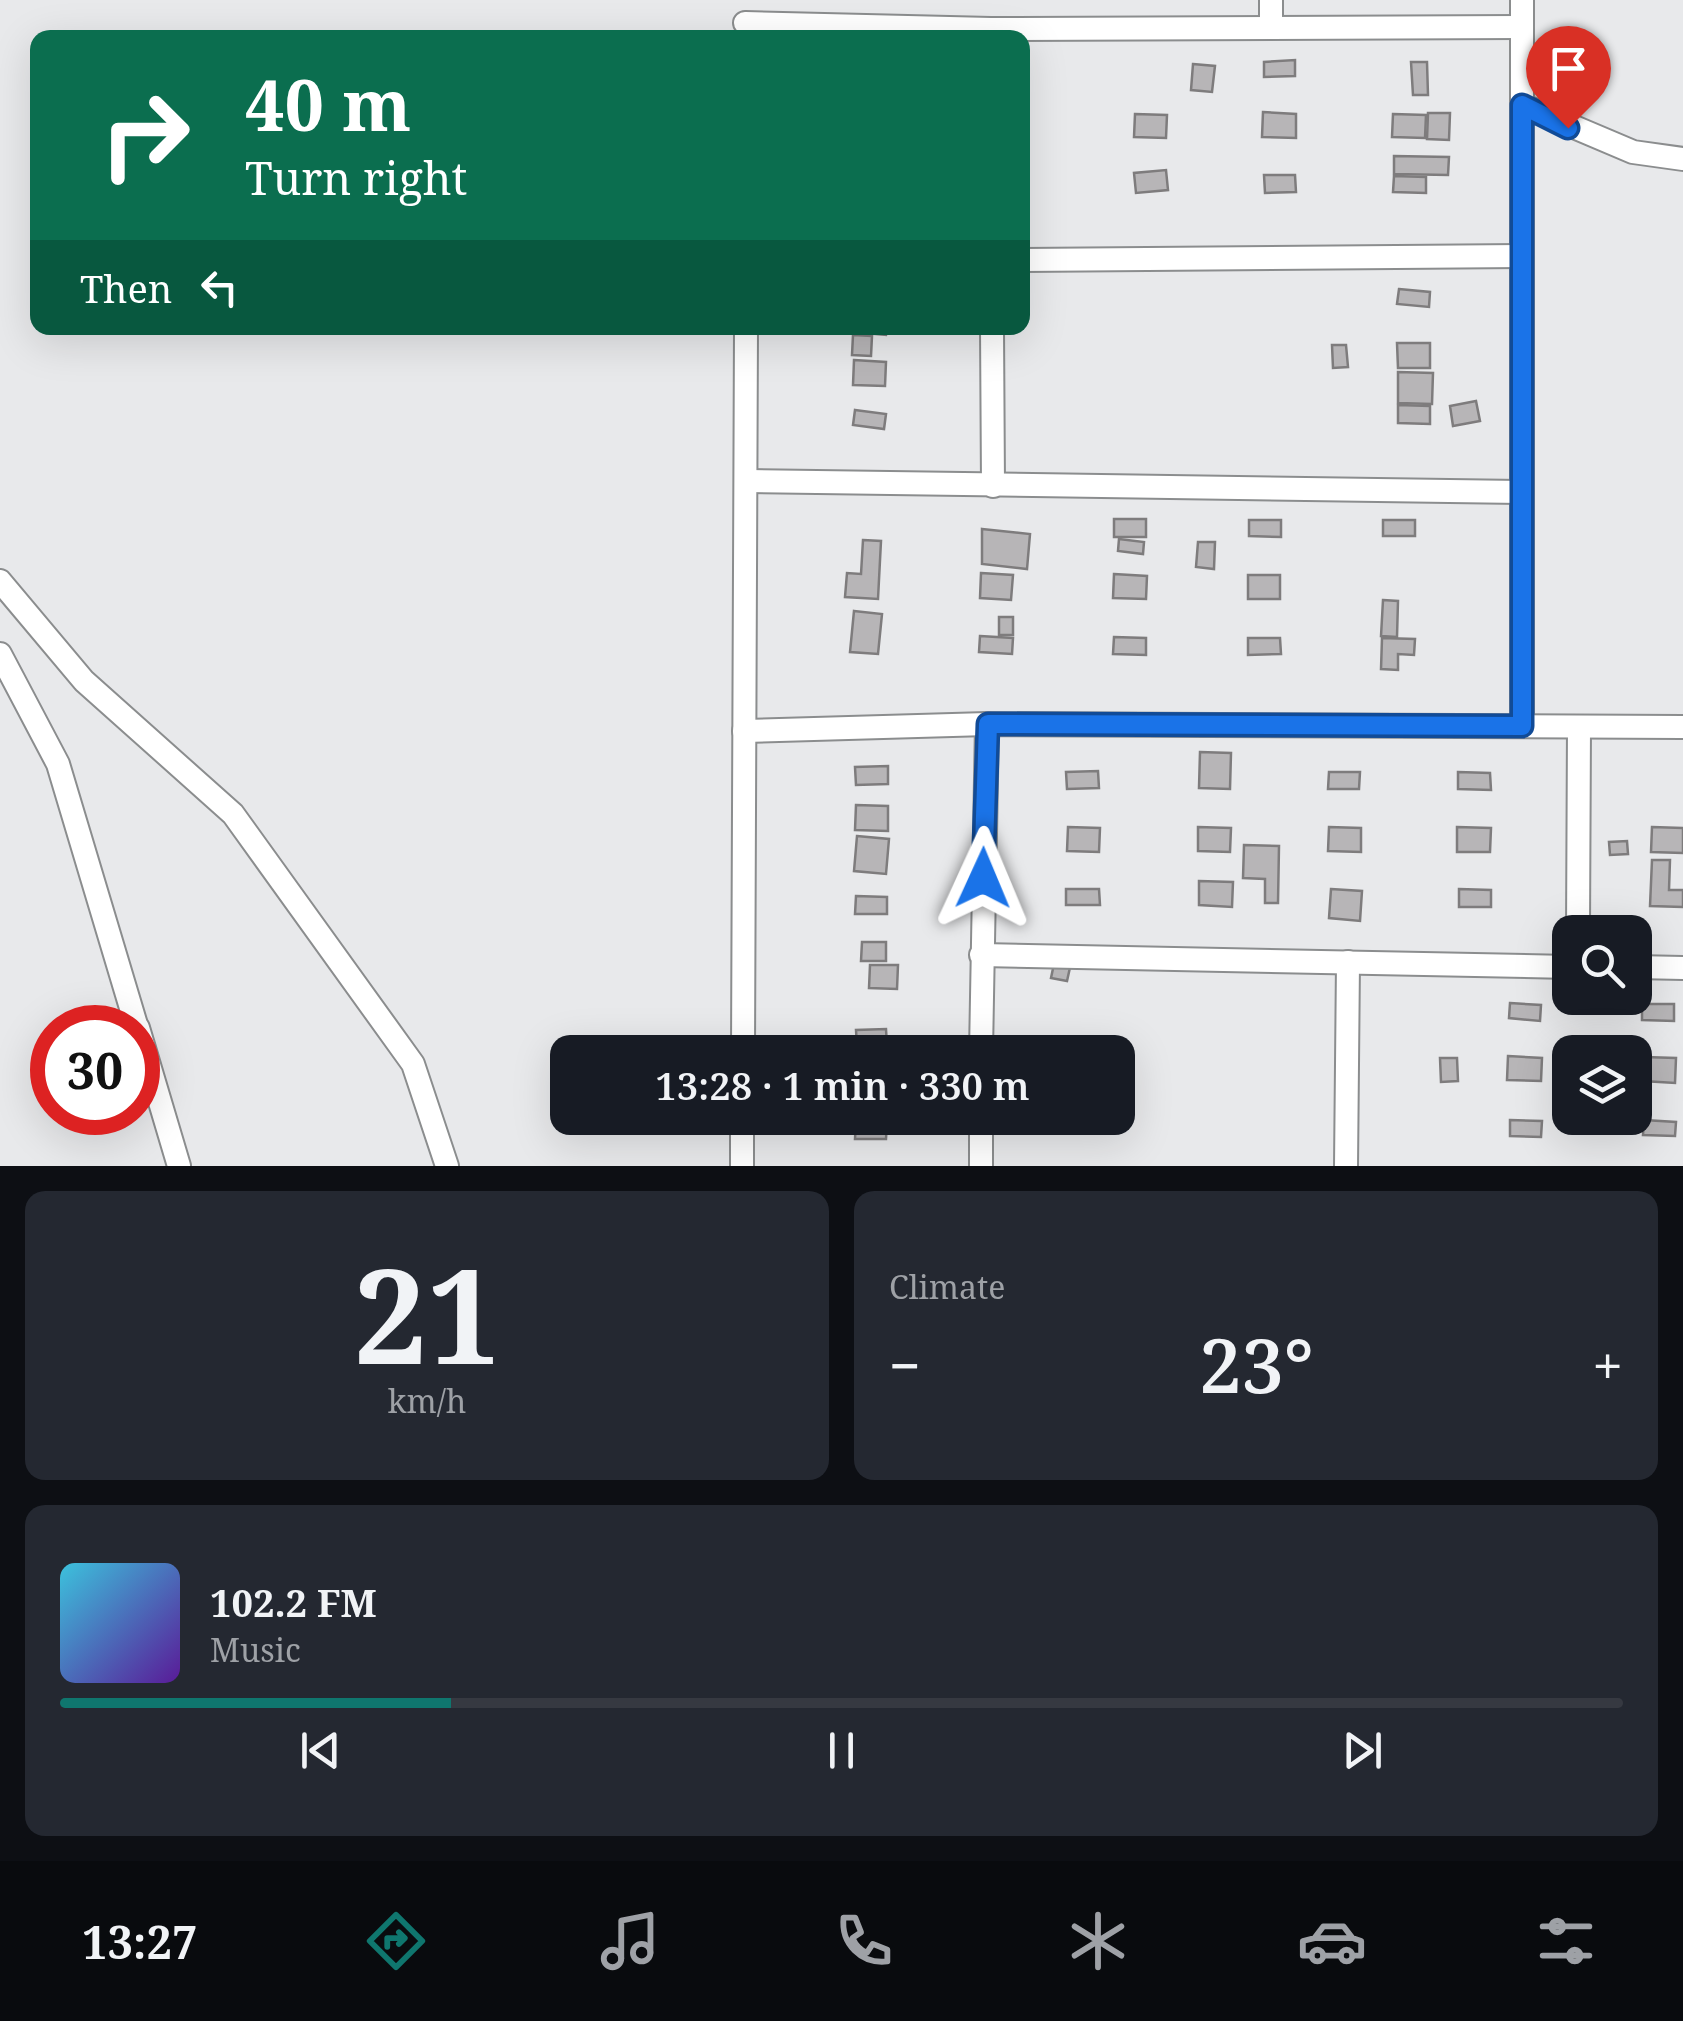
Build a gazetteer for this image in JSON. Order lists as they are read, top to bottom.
{
  "page": {
    "turn": ["40 m", "Turn right"],
    "then": "Then",
    "limit": "30",
    "trip": "13:28 · 1 min · 330 m",
    "tile": [
      ["21", "km/h"],
      "Climate"
    ],
    "heat": ["−", "23°", "+"],
    "song": ["102.2 FM", "Music"],
    "tabs": "13:27"
  }
}
